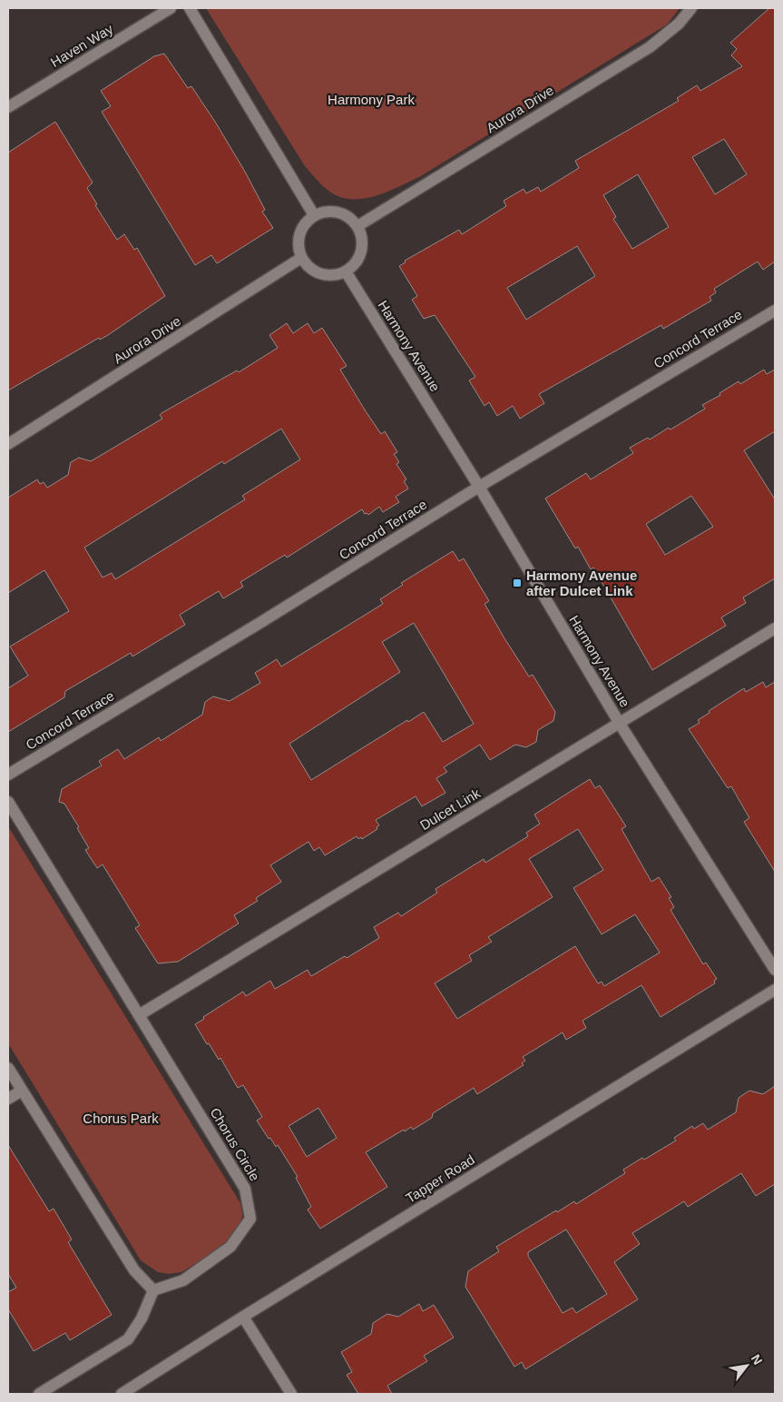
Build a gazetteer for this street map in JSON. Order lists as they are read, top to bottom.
{
  "streets": {
    "street": [
      "Haven Way",
      "Aurora Drive",
      "Concord Terrace",
      "Harmony Avenue",
      "Dulcet Link",
      "Chorus Circle",
      "Tapper Road"
    ]
  },
  "crossings": [
    ["Aurora Drive", "Harmony Avenue"],
    ["Concord Terrace", "Harmony Avenue"],
    ["Harmony Avenue", "Dulcet Link"],
    ["Dulcet Link", "Chorus Circle"]
  ],
  "parks": ["Harmony Park", "Chorus Park"],
  "places": {
    "transit": ["Harmony Avenue after Dulcet Link"]
  },
  "north": "top right"
}
